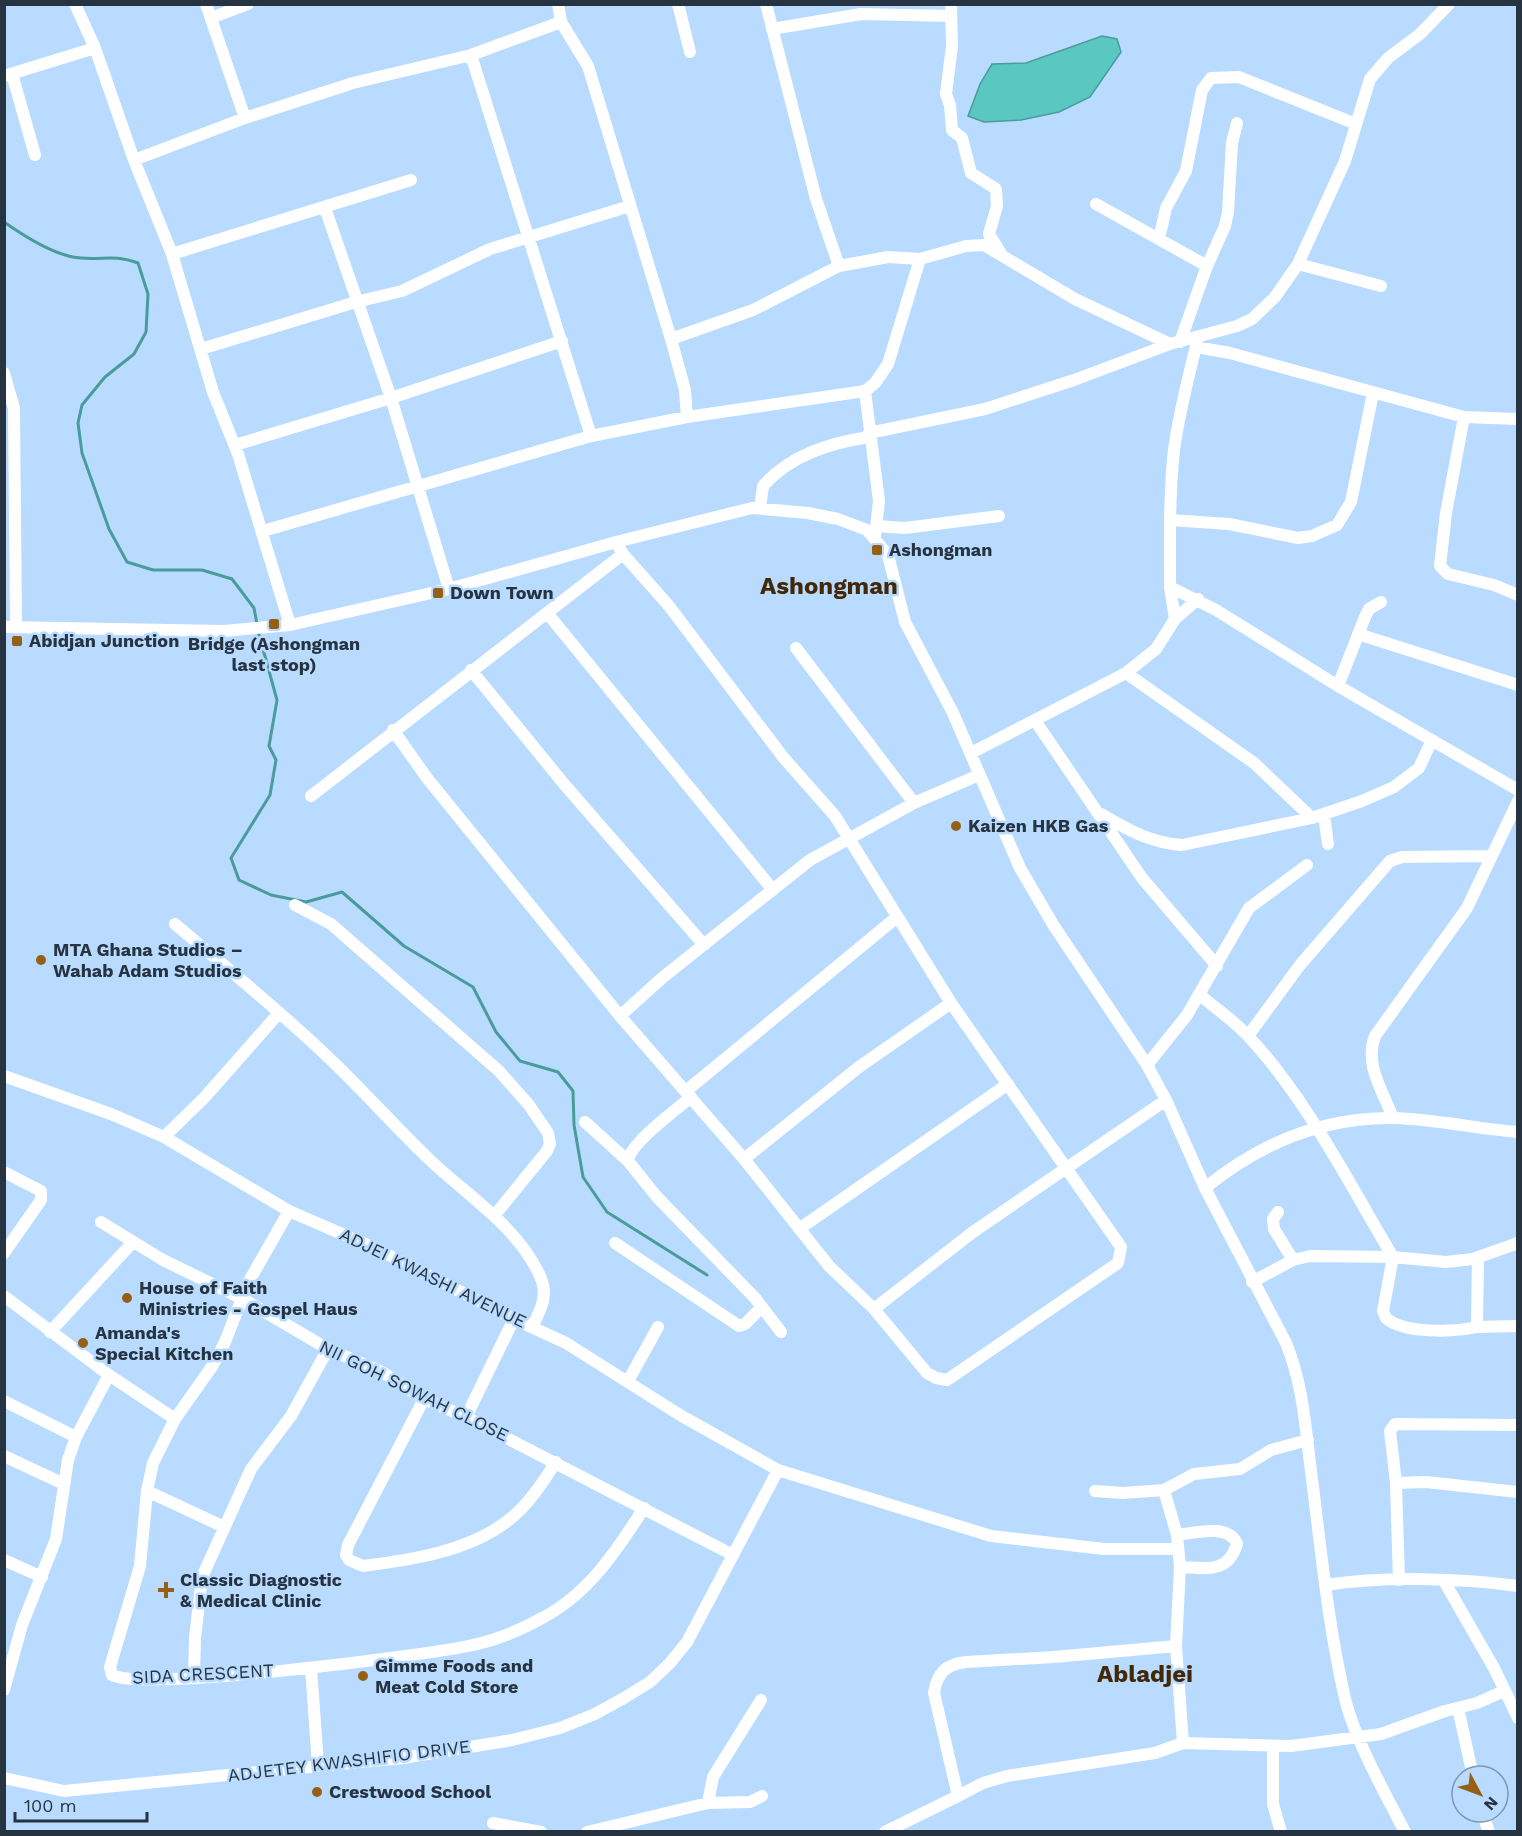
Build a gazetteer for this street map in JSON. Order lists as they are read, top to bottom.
{
  "streets": {
    "street": [
      "ADJEI KWASHI AVENUE",
      "NII GOH SOWAH CLOSE",
      "SIDA CRESCENT",
      "ADJETEY KWASHIFIO DRIVE"
    ]
  },
  "crossings": [
    ["ADJEI KWASHI AVENUE", "SIDA CRESCENT"],
    ["ADJEI KWASHI AVENUE", "ADJETEY KWASHIFIO DRIVE"],
    ["NII GOH SOWAH CLOSE", "SIDA CRESCENT"],
    ["NII GOH SOWAH CLOSE", "ADJETEY KWASHIFIO DRIVE"]
  ],
  "districts": ["Ashongman", "Abladjei"],
  "places": {
    "transit": [
      "Ashongman",
      "Down Town",
      "Bridge (Ashongman last stop)",
      "Abidjan Junction"
    ],
    "other": [
      "Kaizen HKB Gas",
      "MTA Ghana Studios – Wahab Adam Studios",
      "House of Faith Ministries - Gospel Haus",
      "Amanda's Special Kitchen",
      "Gimme Foods and Meat Cold Store",
      "Crestwood School"
    ],
    "health": ["Classic Diagnostic & Medical Clinic"]
  },
  "scale_bar": "100 m",
  "north": "bottom right"
}
